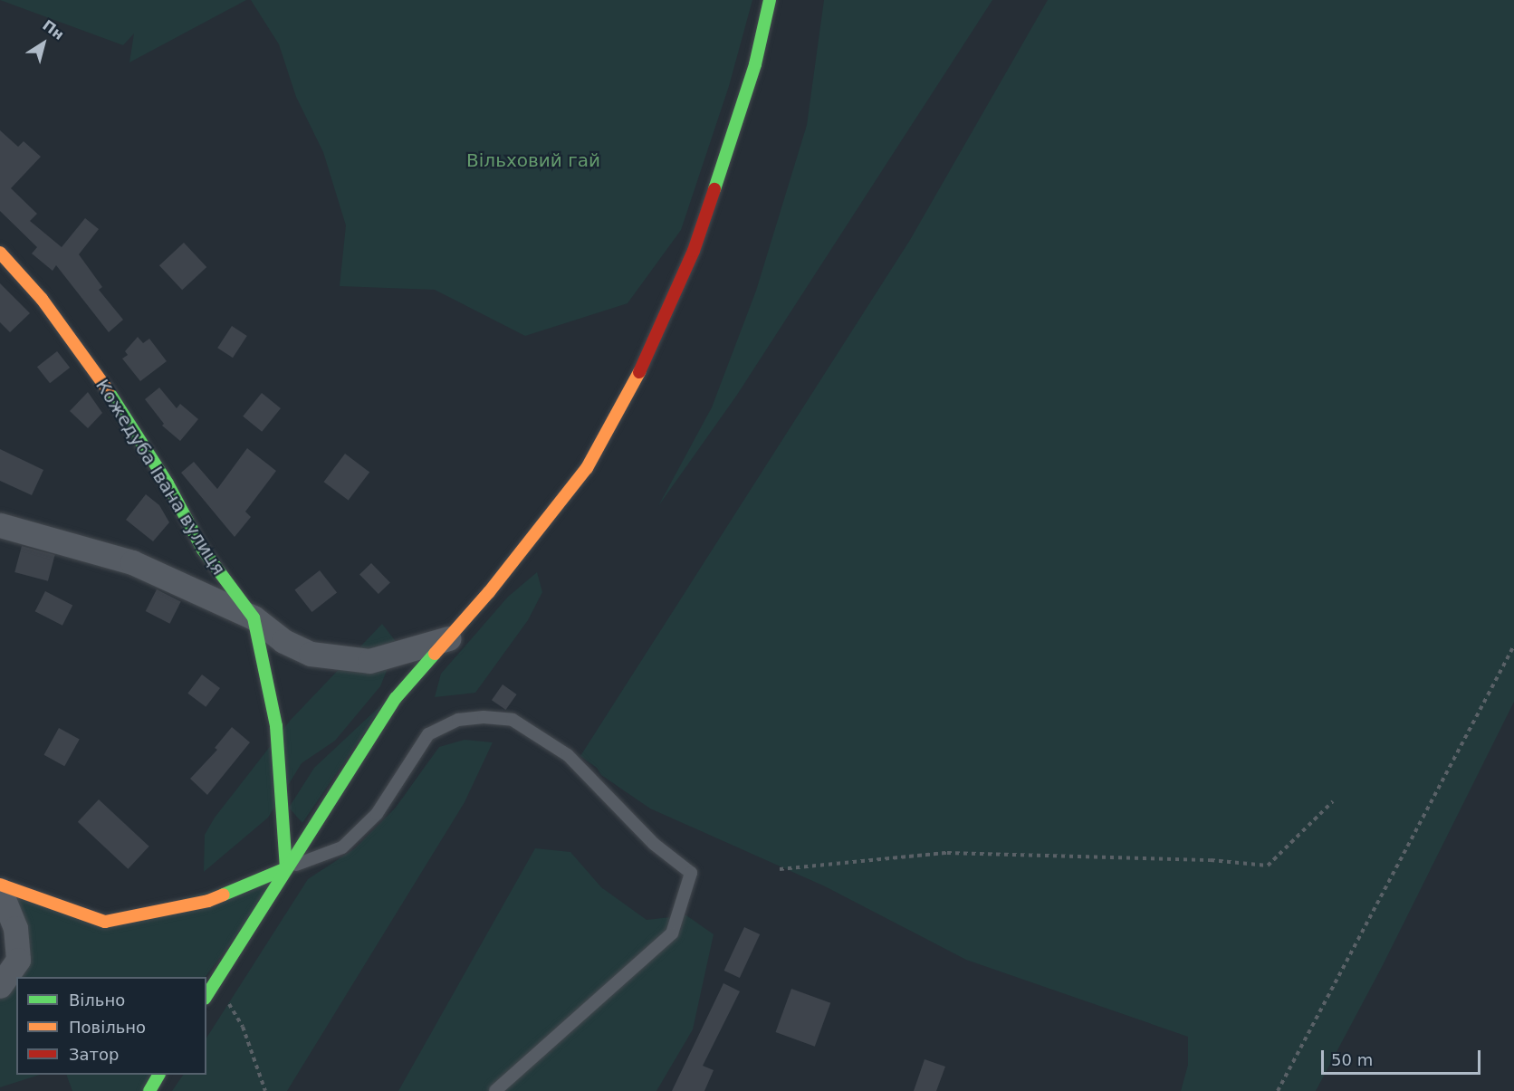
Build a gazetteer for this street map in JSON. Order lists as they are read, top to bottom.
{
  "streets": {
    "street": ["Кожедуба Івана вулиця"]
  },
  "parks": ["Вільховий гай"],
  "legend": ["Вільно", "Повільно", "Затор"],
  "scale_bar": "50 m",
  "north": "top right"
}
